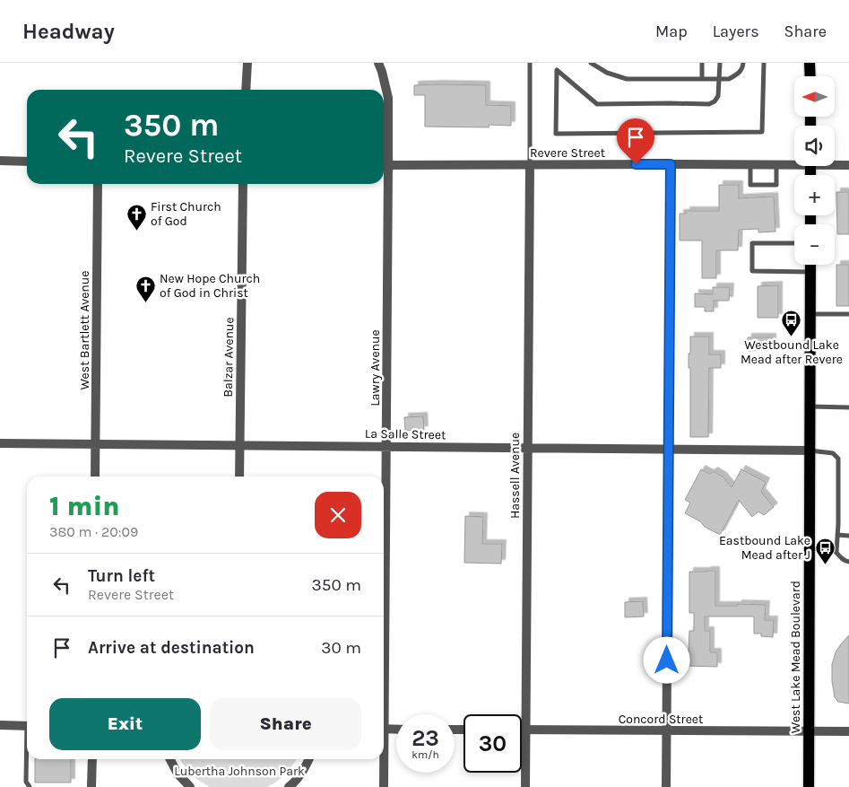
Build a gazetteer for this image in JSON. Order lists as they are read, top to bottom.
{
  "streets": {
    "main road": ["West Lake Mead Boulevard"],
    "street": [
      "Revere Street",
      "West Bartlett Avenue",
      "Balzar Avenue",
      "Lawry Avenue",
      "La Salle Street",
      "Hassell Avenue",
      "Concord Street"
    ]
  },
  "crossings": [
    ["Revere Street", "Lawry Avenue"],
    ["Revere Street", "Hassell Avenue"],
    ["West Bartlett Avenue", "La Salle Street"],
    ["Balzar Avenue", "La Salle Street"],
    ["Lawry Avenue", "La Salle Street"],
    ["La Salle Street", "Hassell Avenue"],
    ["La Salle Street", "West Lake Mead Boulevard"],
    ["Hassell Avenue", "Concord Street"],
    ["West Lake Mead Boulevard", "Concord Street"]
  ],
  "parks": ["Lubertha Johnson Park"],
  "places": {
    "church": ["First Church of God", "New Hope Church of God in Christ"],
    "bus stop": ["Westbound Lake Mead after Revere", "Eastbound Lake Mead after J"]
  },
  "north": "left",
  "page": {
    "header": "Headway",
    "nav": ["Map", "Layers", "Share"],
    "map_buttons": ["+", "−"],
    "turn": ["350 m", "Revere Street"],
    "heading": ["1 min", "380 m · 20:09"],
    "list": [
      {
        "name": "Turn left",
        "note": "Revere Street",
        "value": "350 m"
      },
      {
        "name": "Arrive at destination",
        "value": "30 m"
      }
    ],
    "buttons": ["Exit", "Share"],
    "speed": "23 km/h",
    "limit": "30"
  }
}
